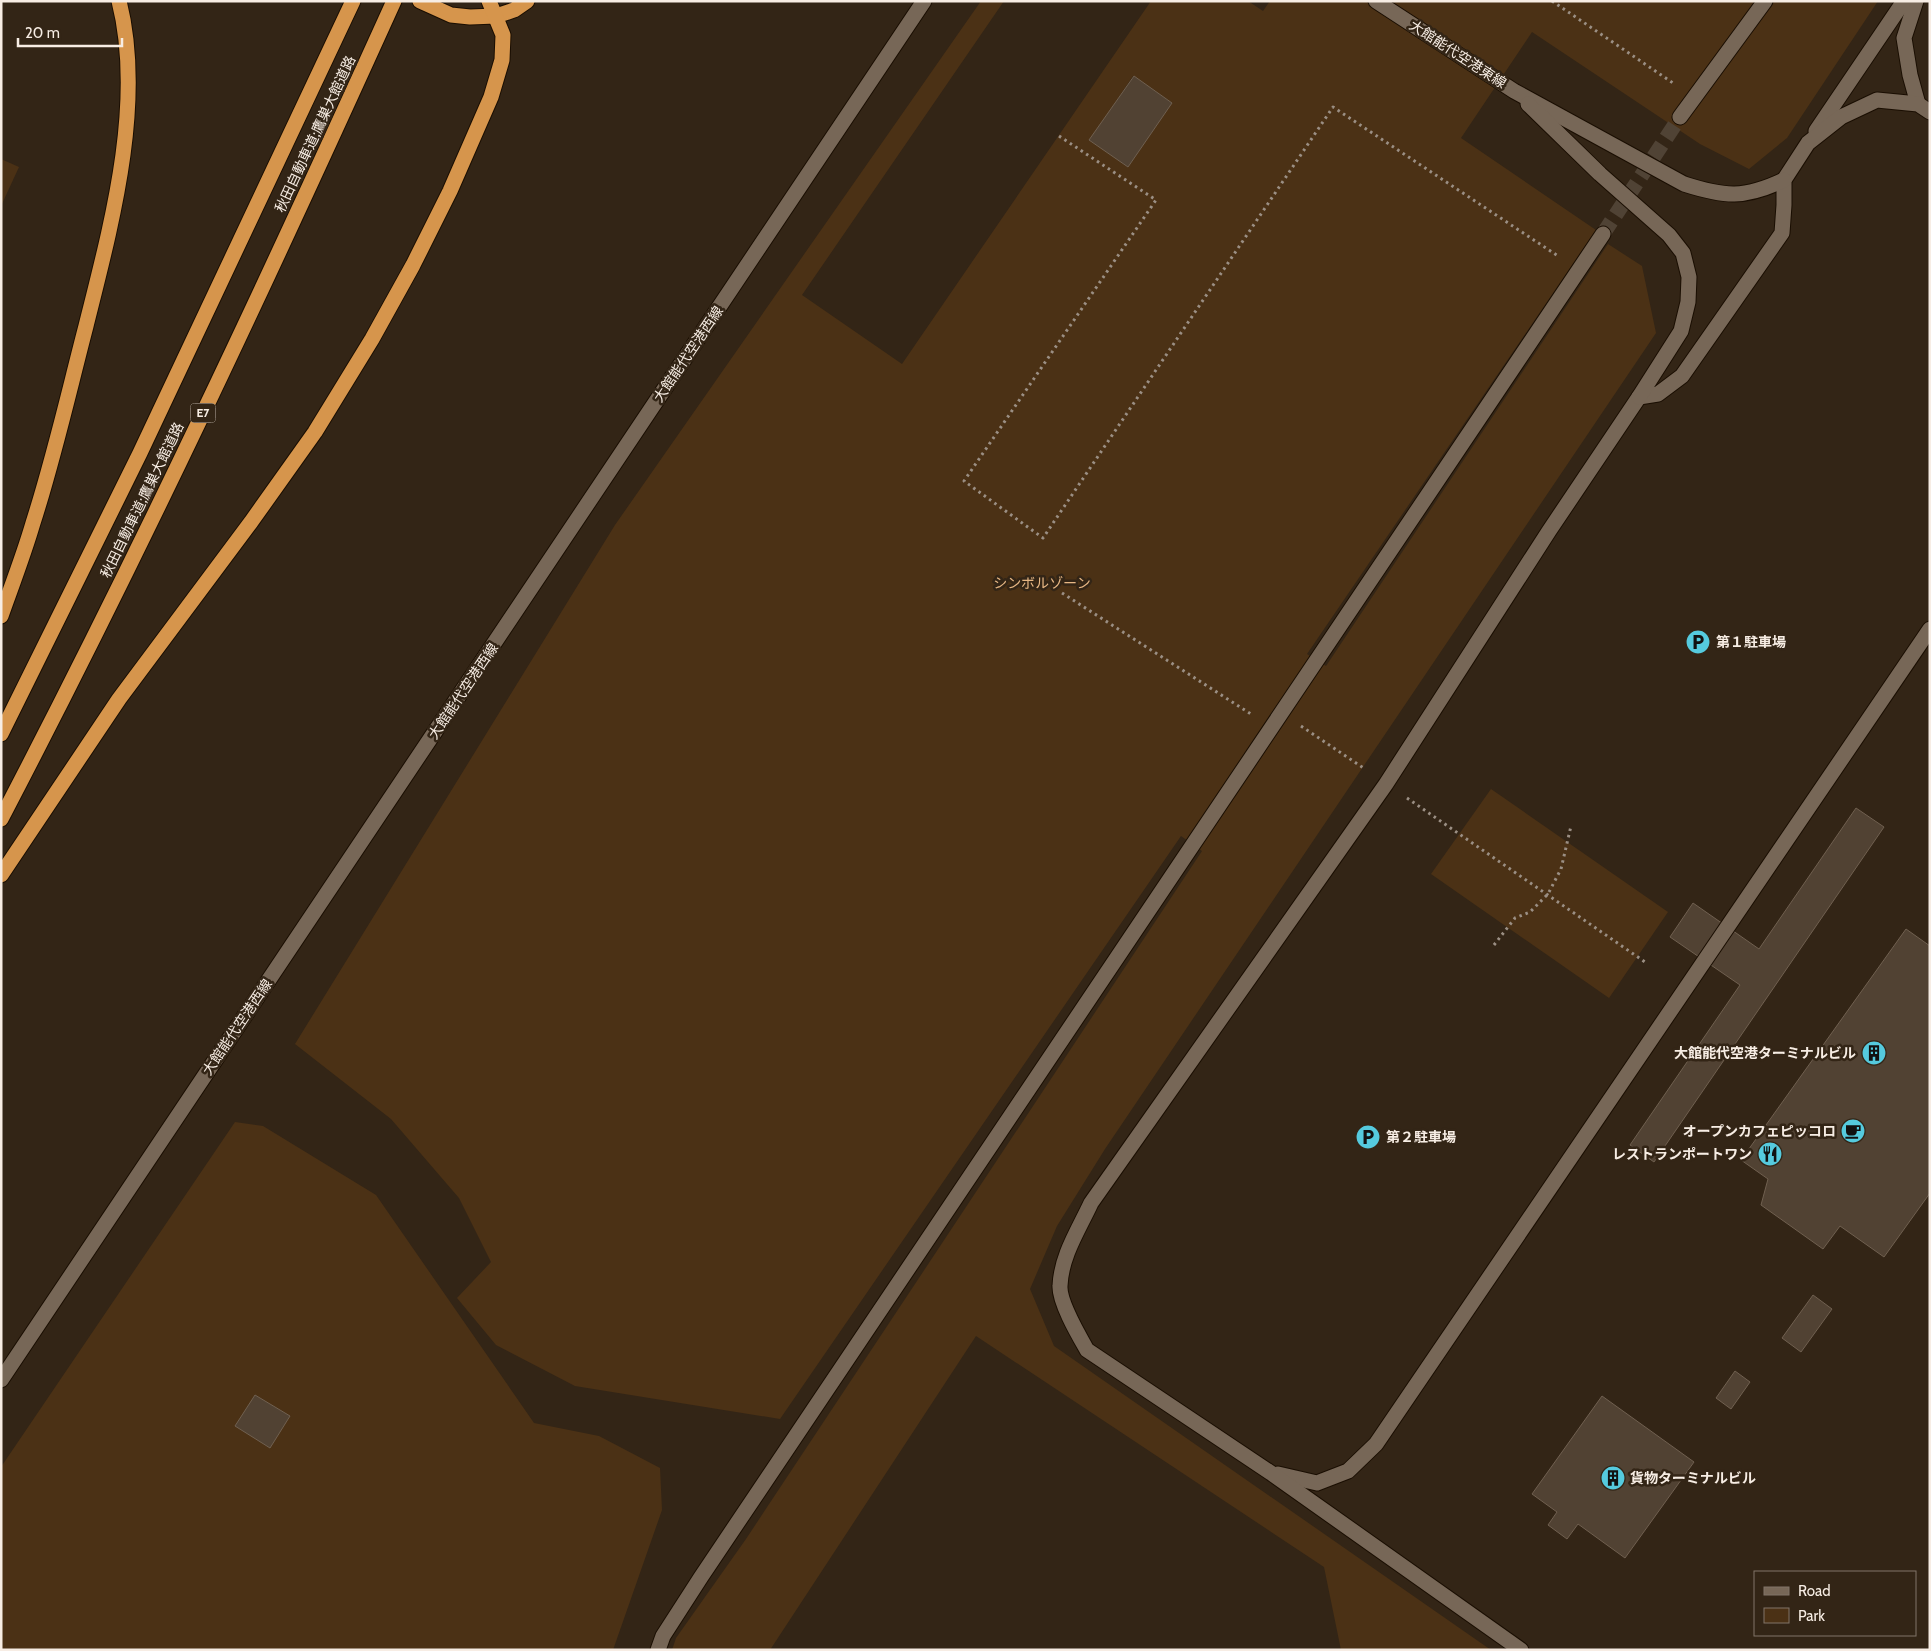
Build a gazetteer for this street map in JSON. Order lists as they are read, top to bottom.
{
  "streets": {
    "highway": ["秋田自動車道;鷹巣大館道路", "E7"],
    "main road": ["大館能代空港東線", "大館能代空港西線"]
  },
  "parks": ["シンボルゾーン"],
  "places": {
    "parking": ["第１駐車場", "第２駐車場"],
    "building": ["大館能代空港ターミナルビル", "貨物ターミナルビル"],
    "cafe": ["オープンカフェピッコロ"],
    "restaurant": ["レストランポートワン"]
  },
  "legend": ["Road", "Park"],
  "scale_bar": "20 m"
}
